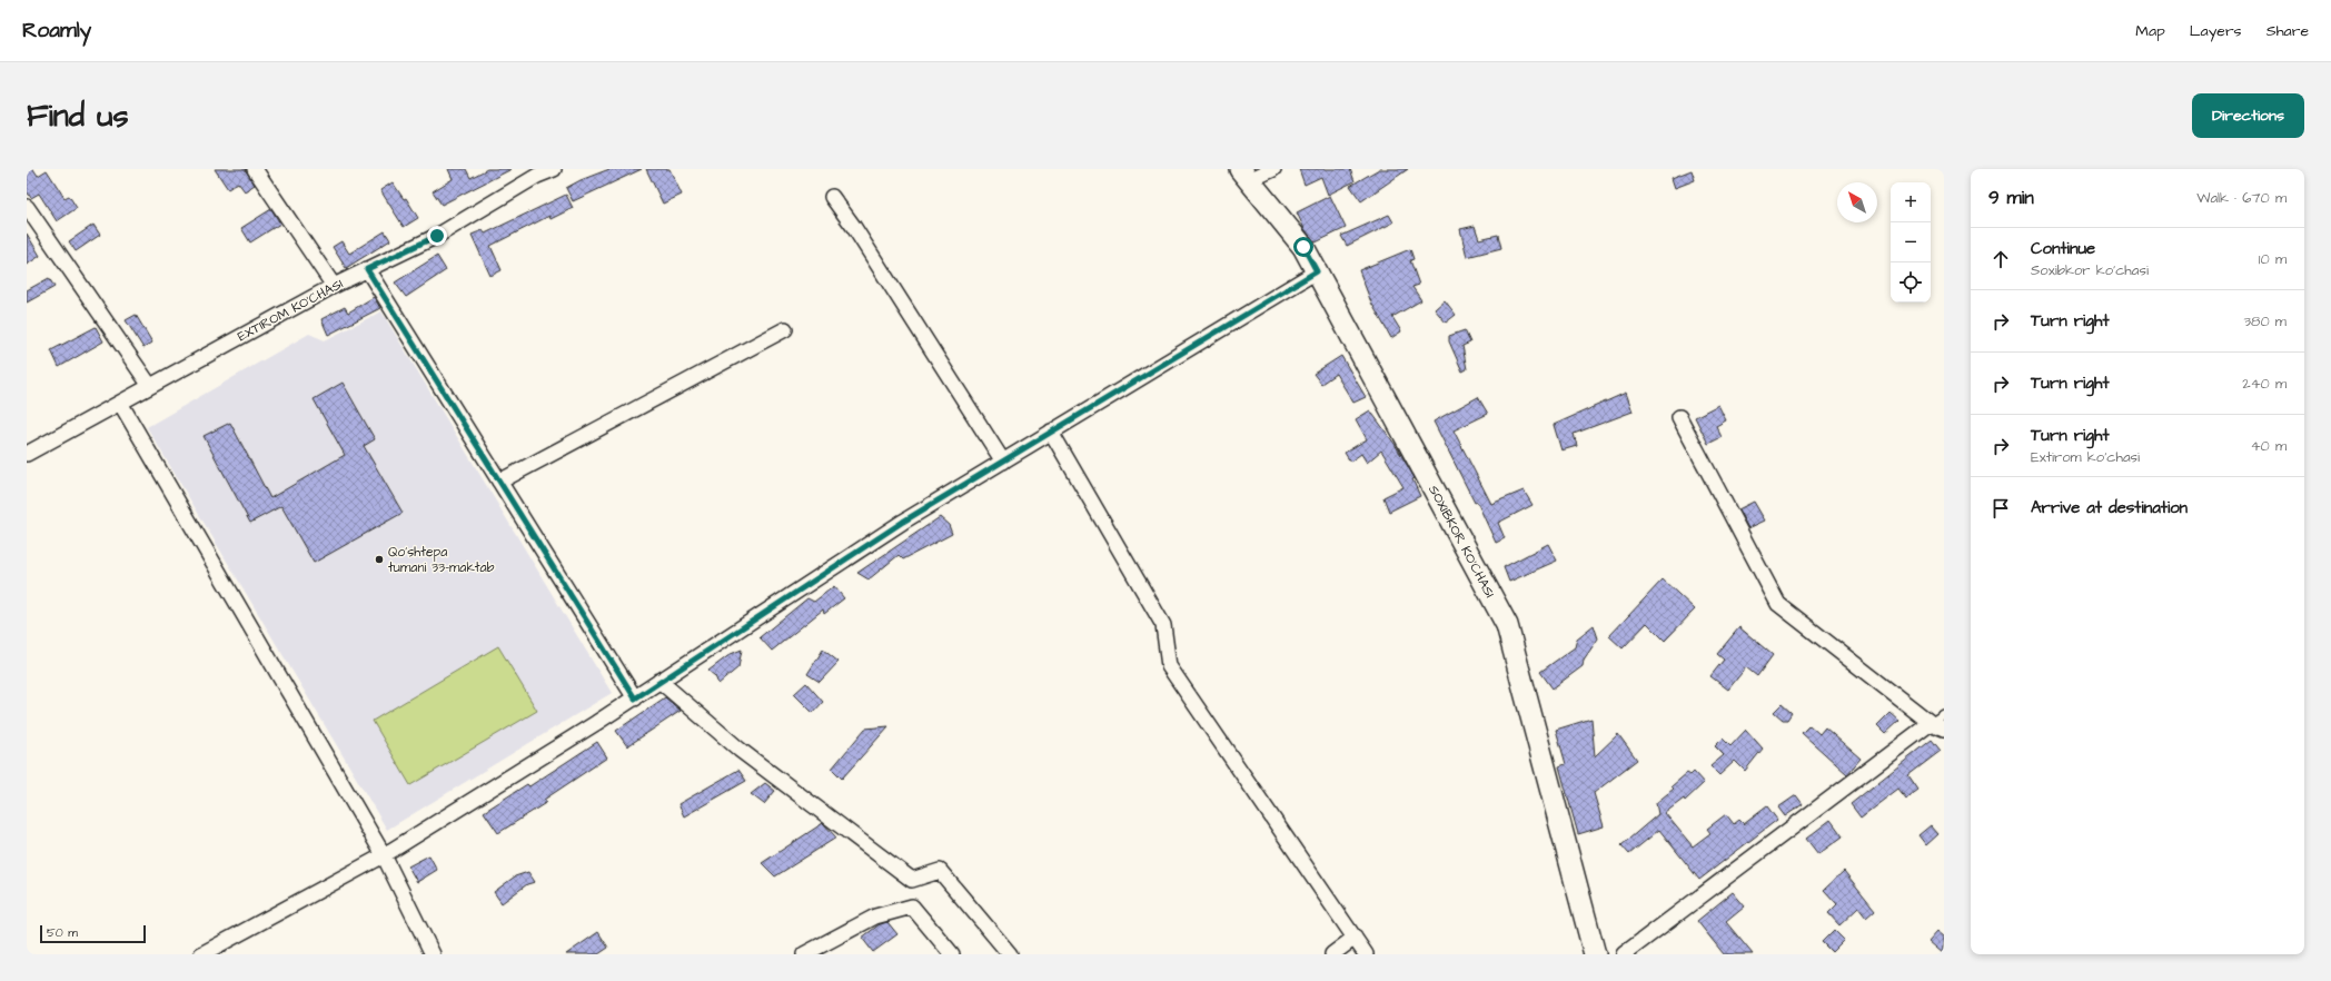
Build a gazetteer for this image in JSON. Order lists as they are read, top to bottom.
{
  "streets": {
    "main road": ["SOXIBKOR KO'CHASI"],
    "street": ["EXTIROM KO'CHASI"]
  },
  "places": ["Qo'shtepa tumani 33-maktab"],
  "scale_bar": "50 m",
  "north": "top left",
  "page": {
    "header": "Roamly",
    "nav": ["Map", "Layers", "Share"],
    "buttons": "Directions",
    "title": "Find us",
    "heading": ["9 min", "Walk · 670 m"],
    "map_buttons": ["+", "−"],
    "list": [
      ["Continue", "Soxibkor ko'chasi", "10 m"],
      ["Turn right", "380 m"],
      ["Turn right", "240 m"],
      ["Turn right", "Extirom ko'chasi", "40 m"],
      "Arrive at destination"
    ],
    "scale": "50 m"
  }
}
